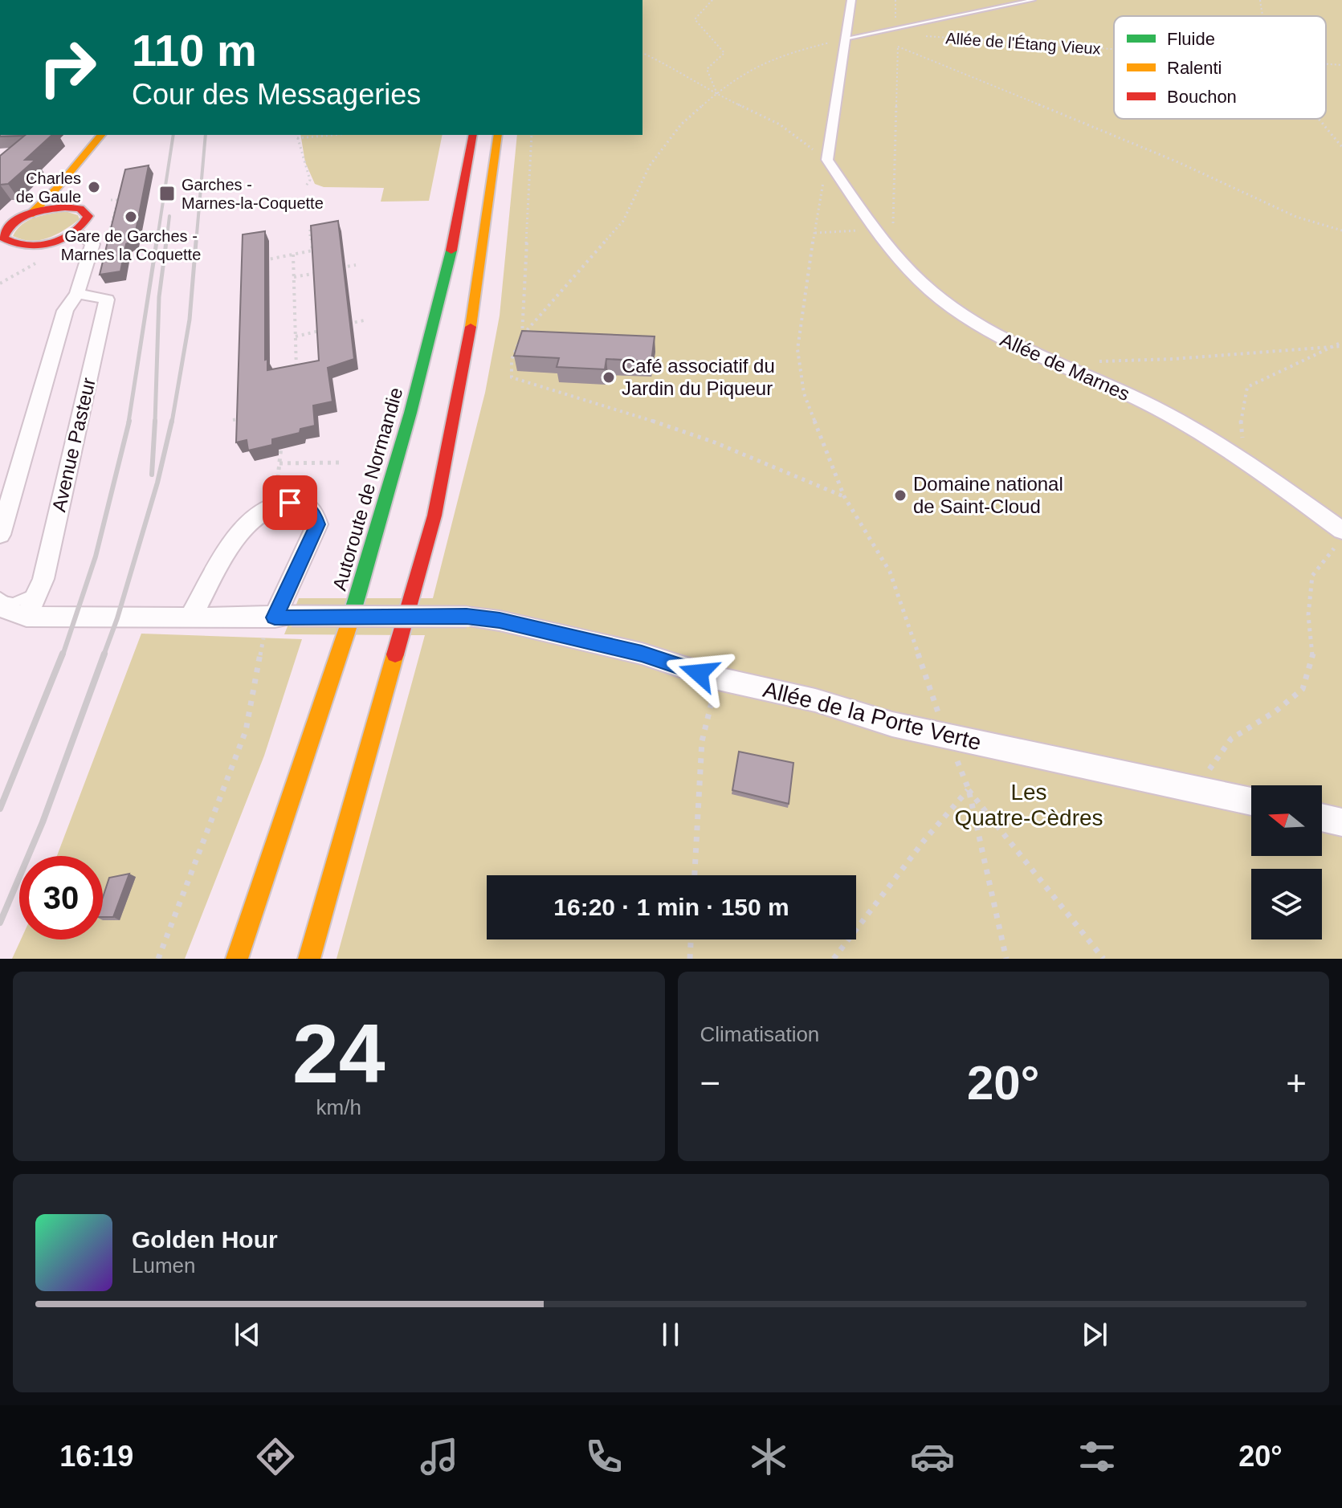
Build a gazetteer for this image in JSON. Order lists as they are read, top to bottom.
{
  "streets": {
    "main road": ["Autoroute de Normandie"],
    "street": ["Allée de Marnes", "Avenue Pasteur", "Allée de la Porte Verte"],
    "path": ["Allée de l'Étang Vieux"]
  },
  "parks": ["Les Quatre-Cèdres"],
  "places": {
    "other": [
      "Charles de Gaule",
      "Gare de Garches - Marnes la Coquette",
      "Café associatif du Jardin du Piqueur",
      "Domaine national de Saint-Cloud"
    ],
    "transit": ["Garches - Marnes-la-Coquette"]
  },
  "legend": ["Fluide", "Ralenti", "Bouchon"],
  "north": "left",
  "page": {
    "turn": ["110 m", "Cour des Messageries"],
    "limit": "30",
    "trip": "16:20 · 1 min · 150 m",
    "tile": [
      ["24", "km/h"],
      "Climatisation"
    ],
    "heat": ["−", "20°", "+"],
    "song": ["Golden Hour", "Lumen"],
    "tabs": ["16:19", "20°"]
  }
}
